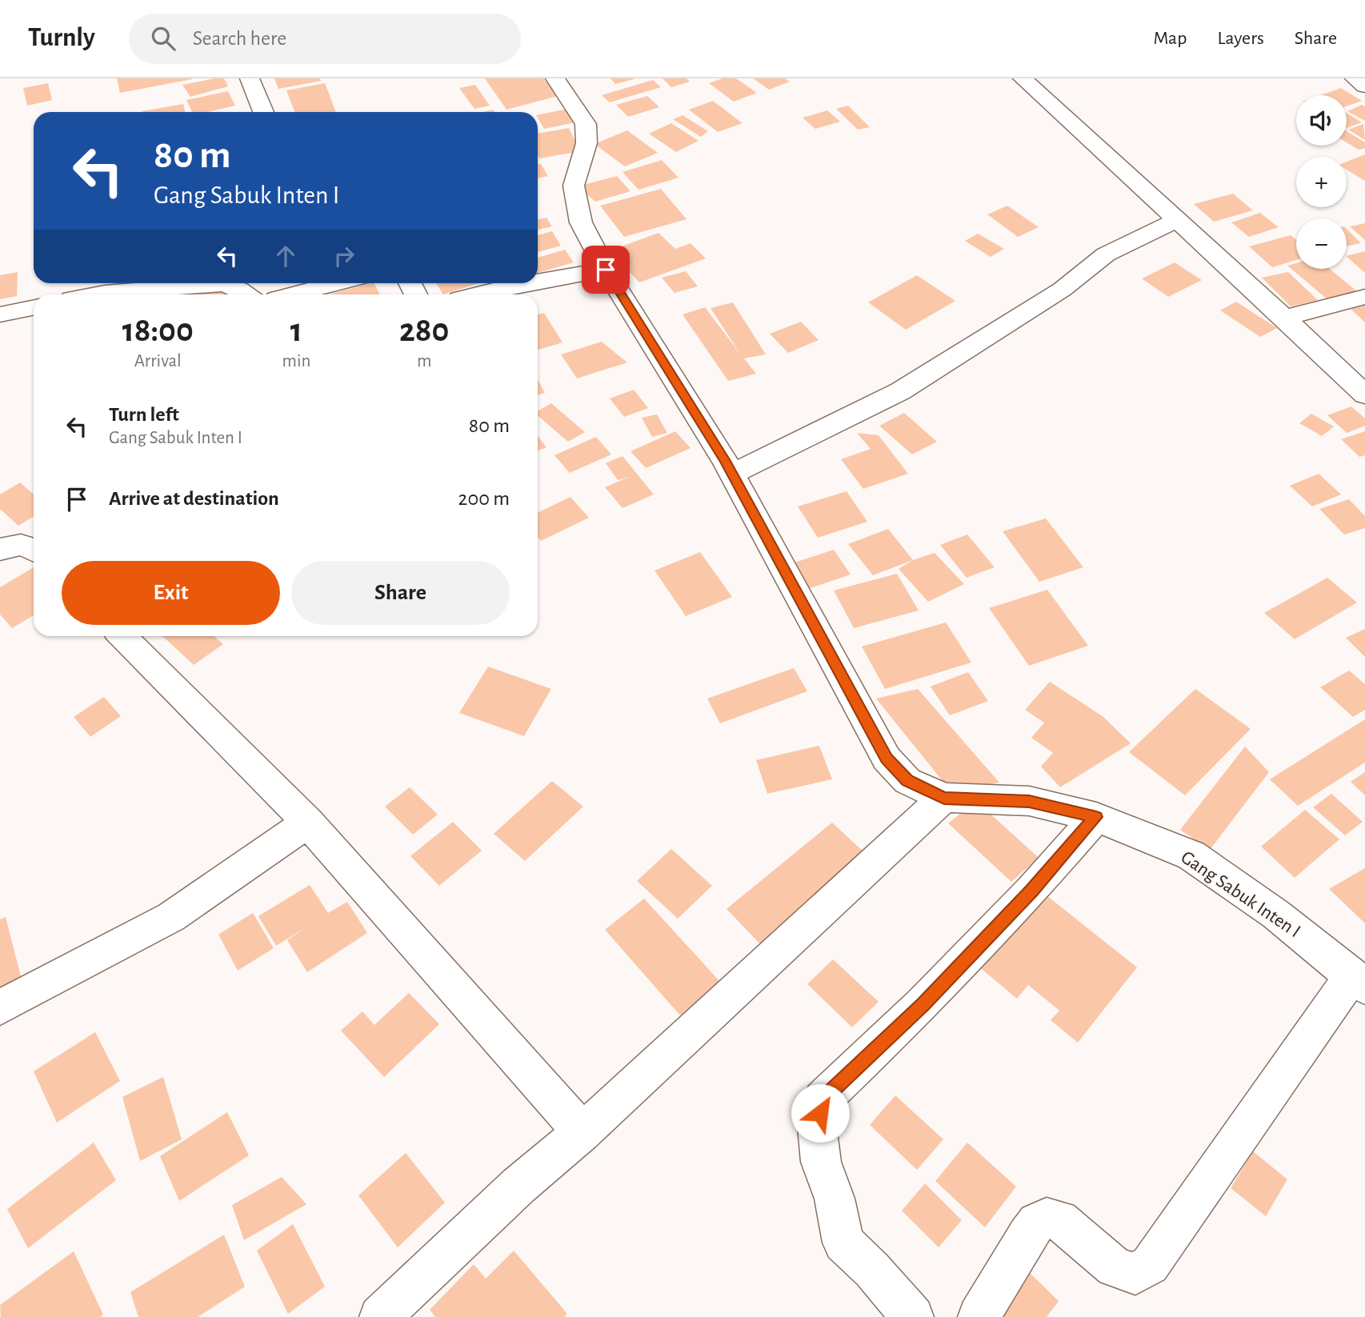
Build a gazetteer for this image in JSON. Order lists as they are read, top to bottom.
{
  "streets": {
    "street": ["Gang Sabuk Inten I"]
  },
  "page": {
    "header": "Turnly",
    "search": "Search here",
    "nav": ["Map", "Layers", "Share"],
    "map_buttons": ["+", "−"],
    "turn": ["80 m", "Gang Sabuk Inten I"],
    "eta": [
      "18:00",
      "Arrival",
      "1",
      "min",
      "280",
      "m"
    ],
    "list": [
      {
        "name": "Turn left",
        "note": "Gang Sabuk Inten I",
        "value": "80 m"
      },
      {
        "name": "Arrive at destination",
        "value": "200 m"
      }
    ],
    "buttons": ["Exit", "Share"]
  }
}
